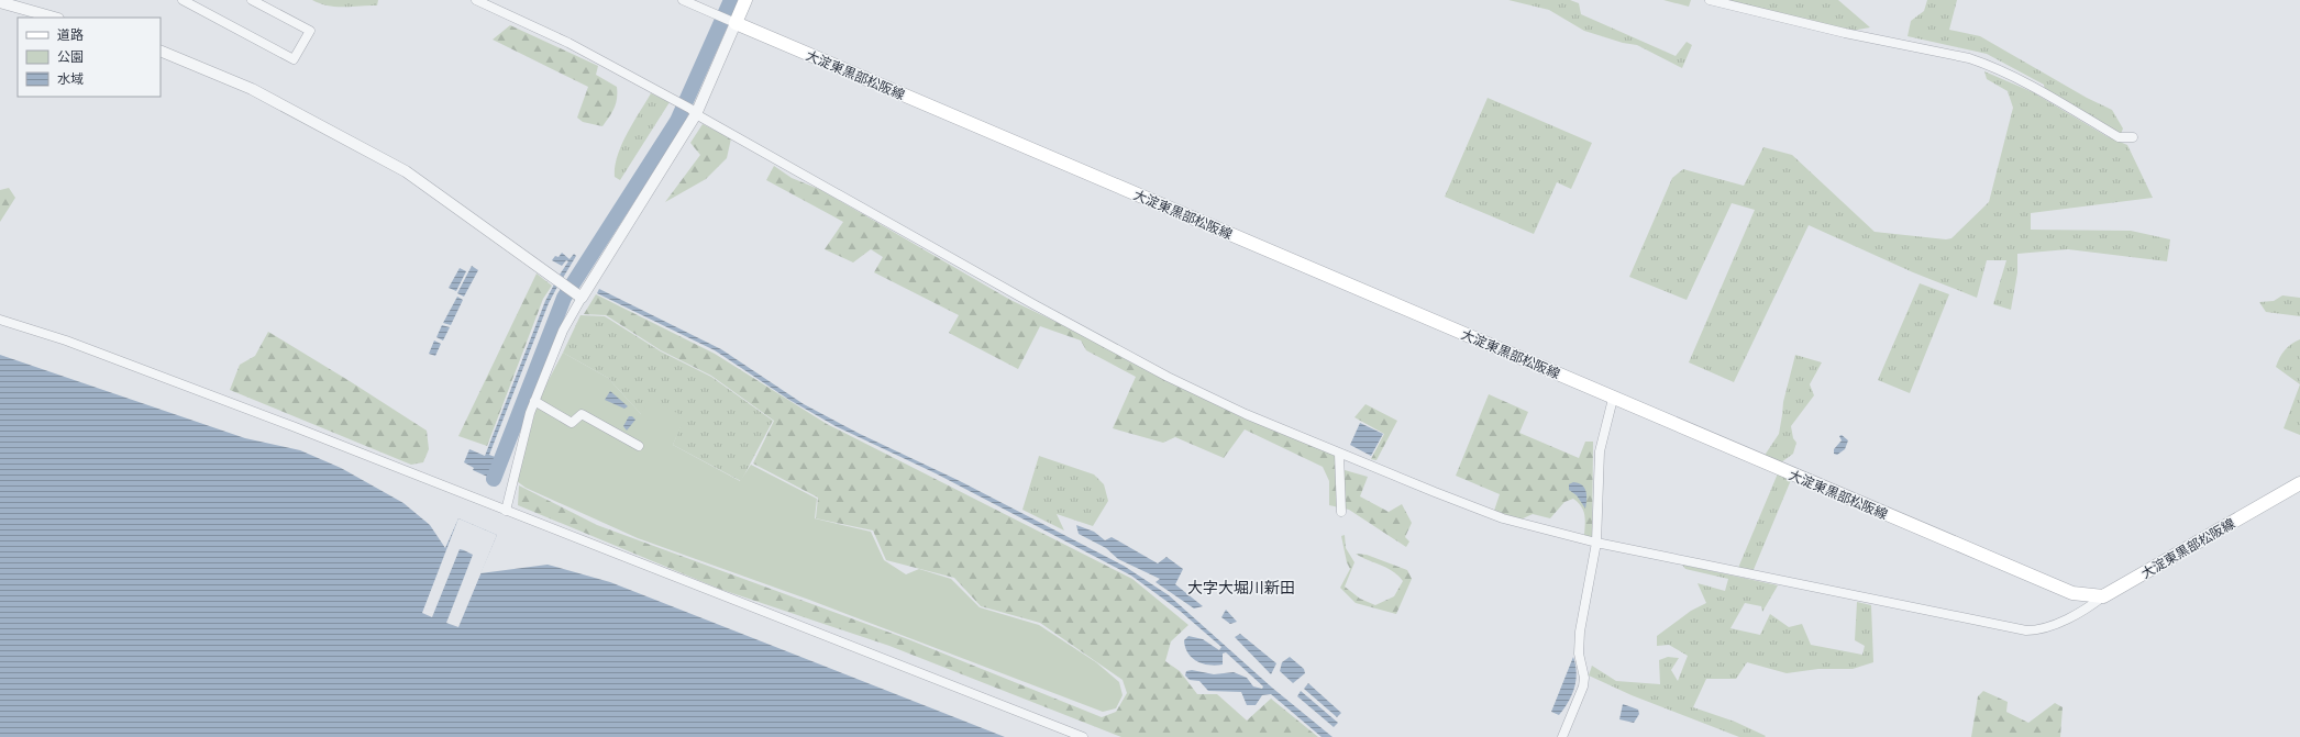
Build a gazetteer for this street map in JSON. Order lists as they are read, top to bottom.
{
  "streets": {
    "main road": ["大淀東黒部松阪線"]
  },
  "districts": ["大字大堀川新田"],
  "legend": ["道路", "公園", "水域"]
}
